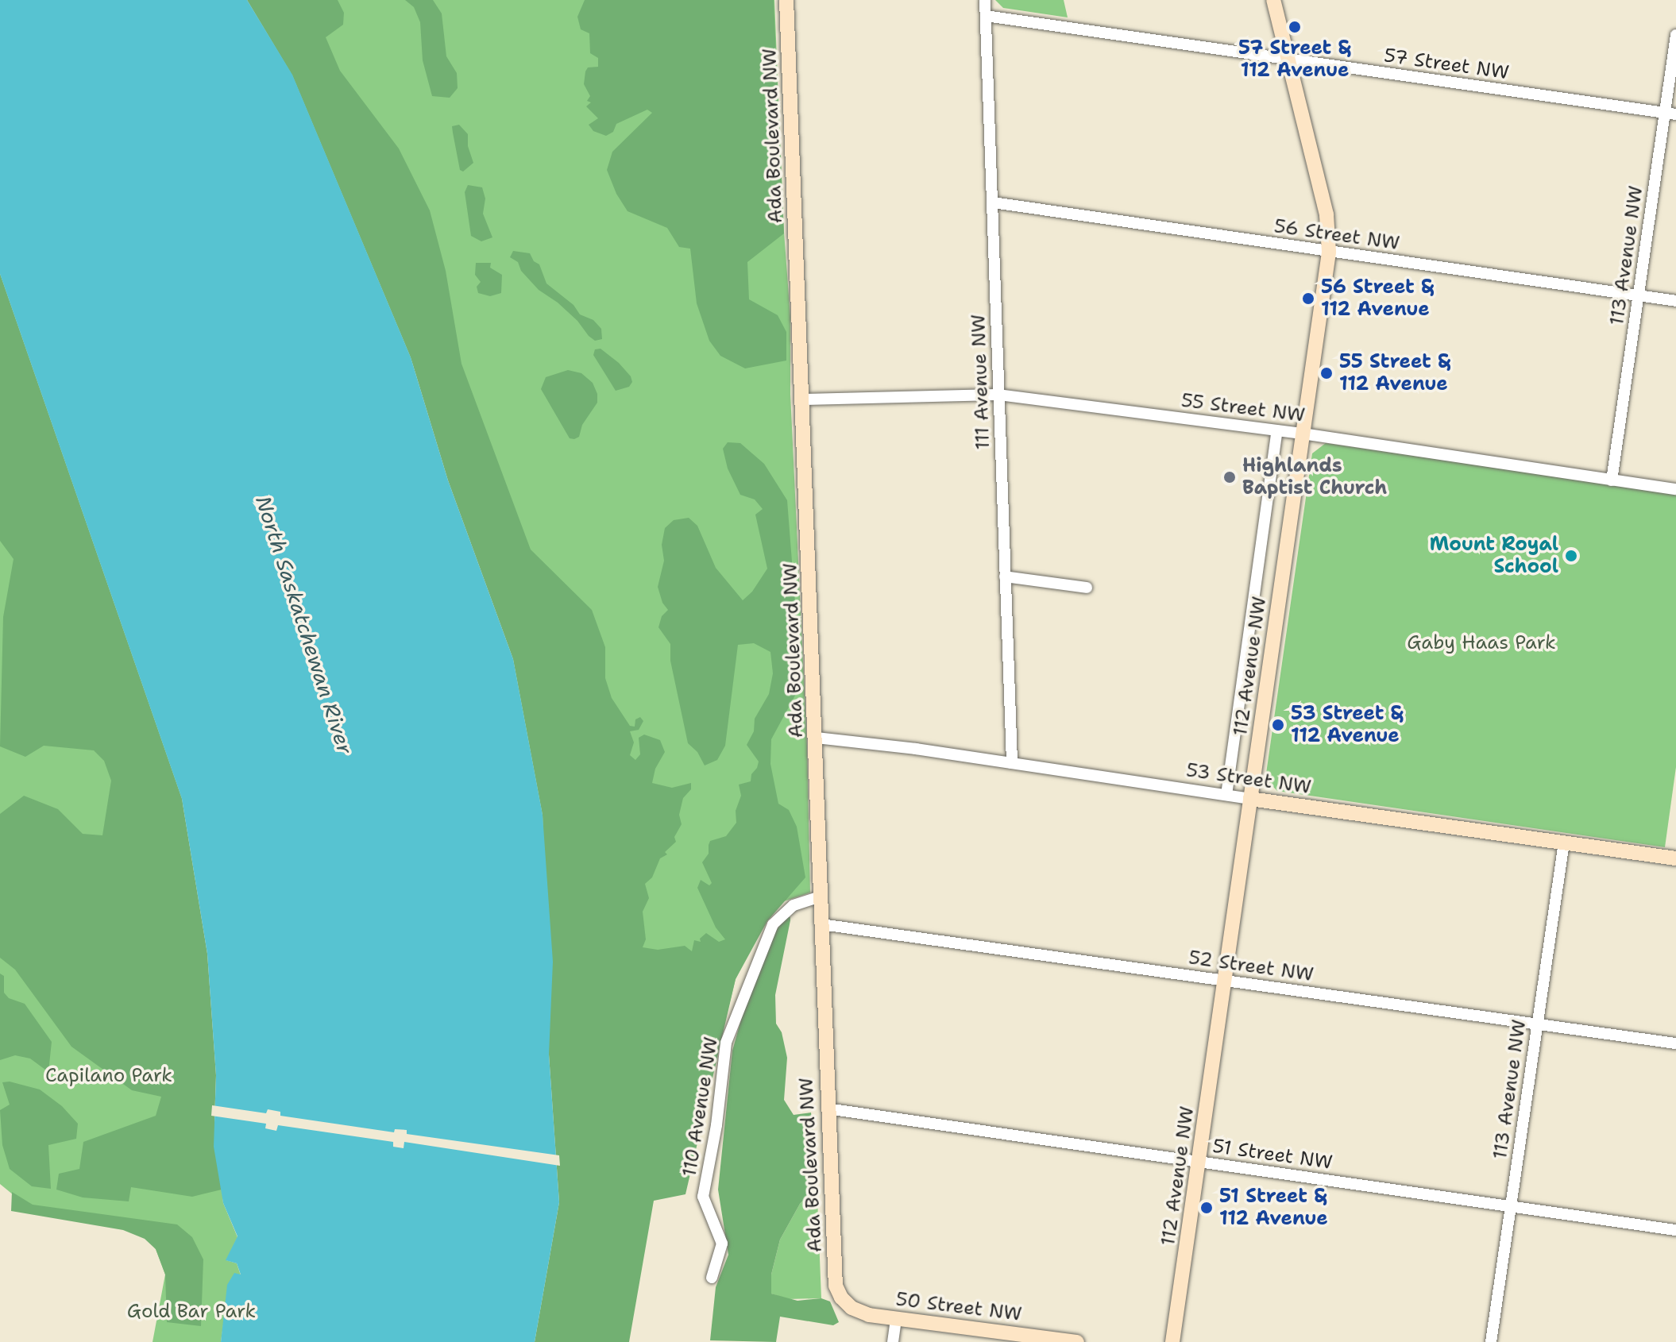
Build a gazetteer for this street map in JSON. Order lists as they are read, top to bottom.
{
  "streets": {
    "street": [
      "57 Street NW",
      "Ada Boulevard NW",
      "56 Street NW",
      "113 Avenue NW",
      "111 Avenue NW",
      "55 Street NW",
      "112 Avenue NW",
      "53 Street NW",
      "52 Street NW",
      "110 Avenue NW",
      "51 Street NW",
      "50 Street NW"
    ]
  },
  "crossings": [
    ["57 Street NW", "113 Avenue NW"],
    ["57 Street NW", "111 Avenue NW"],
    ["57 Street NW", "112 Avenue NW"],
    ["Ada Boulevard NW", "55 Street NW"],
    ["Ada Boulevard NW", "53 Street NW"],
    ["Ada Boulevard NW", "52 Street NW"],
    ["Ada Boulevard NW", "110 Avenue NW"],
    ["Ada Boulevard NW", "51 Street NW"],
    ["Ada Boulevard NW", "50 Street NW"],
    ["56 Street NW", "113 Avenue NW"],
    ["56 Street NW", "111 Avenue NW"],
    ["56 Street NW", "112 Avenue NW"],
    ["113 Avenue NW", "55 Street NW"],
    ["113 Avenue NW", "53 Street NW"],
    ["113 Avenue NW", "52 Street NW"],
    ["113 Avenue NW", "51 Street NW"],
    ["111 Avenue NW", "55 Street NW"],
    ["111 Avenue NW", "53 Street NW"],
    ["55 Street NW", "112 Avenue NW"],
    ["112 Avenue NW", "53 Street NW"],
    ["112 Avenue NW", "52 Street NW"],
    ["112 Avenue NW", "51 Street NW"]
  ],
  "water": ["North Saskatchewan River"],
  "parks": ["Gaby Haas Park", "Capilano Park", "Gold Bar Park"],
  "places": [
    "57 Street & 112 Avenue",
    "56 Street & 112 Avenue",
    "55 Street & 112 Avenue",
    "Highlands Baptist Church",
    "Mount Royal School",
    "53 Street & 112 Avenue",
    "51 Street & 112 Avenue"
  ]
}
